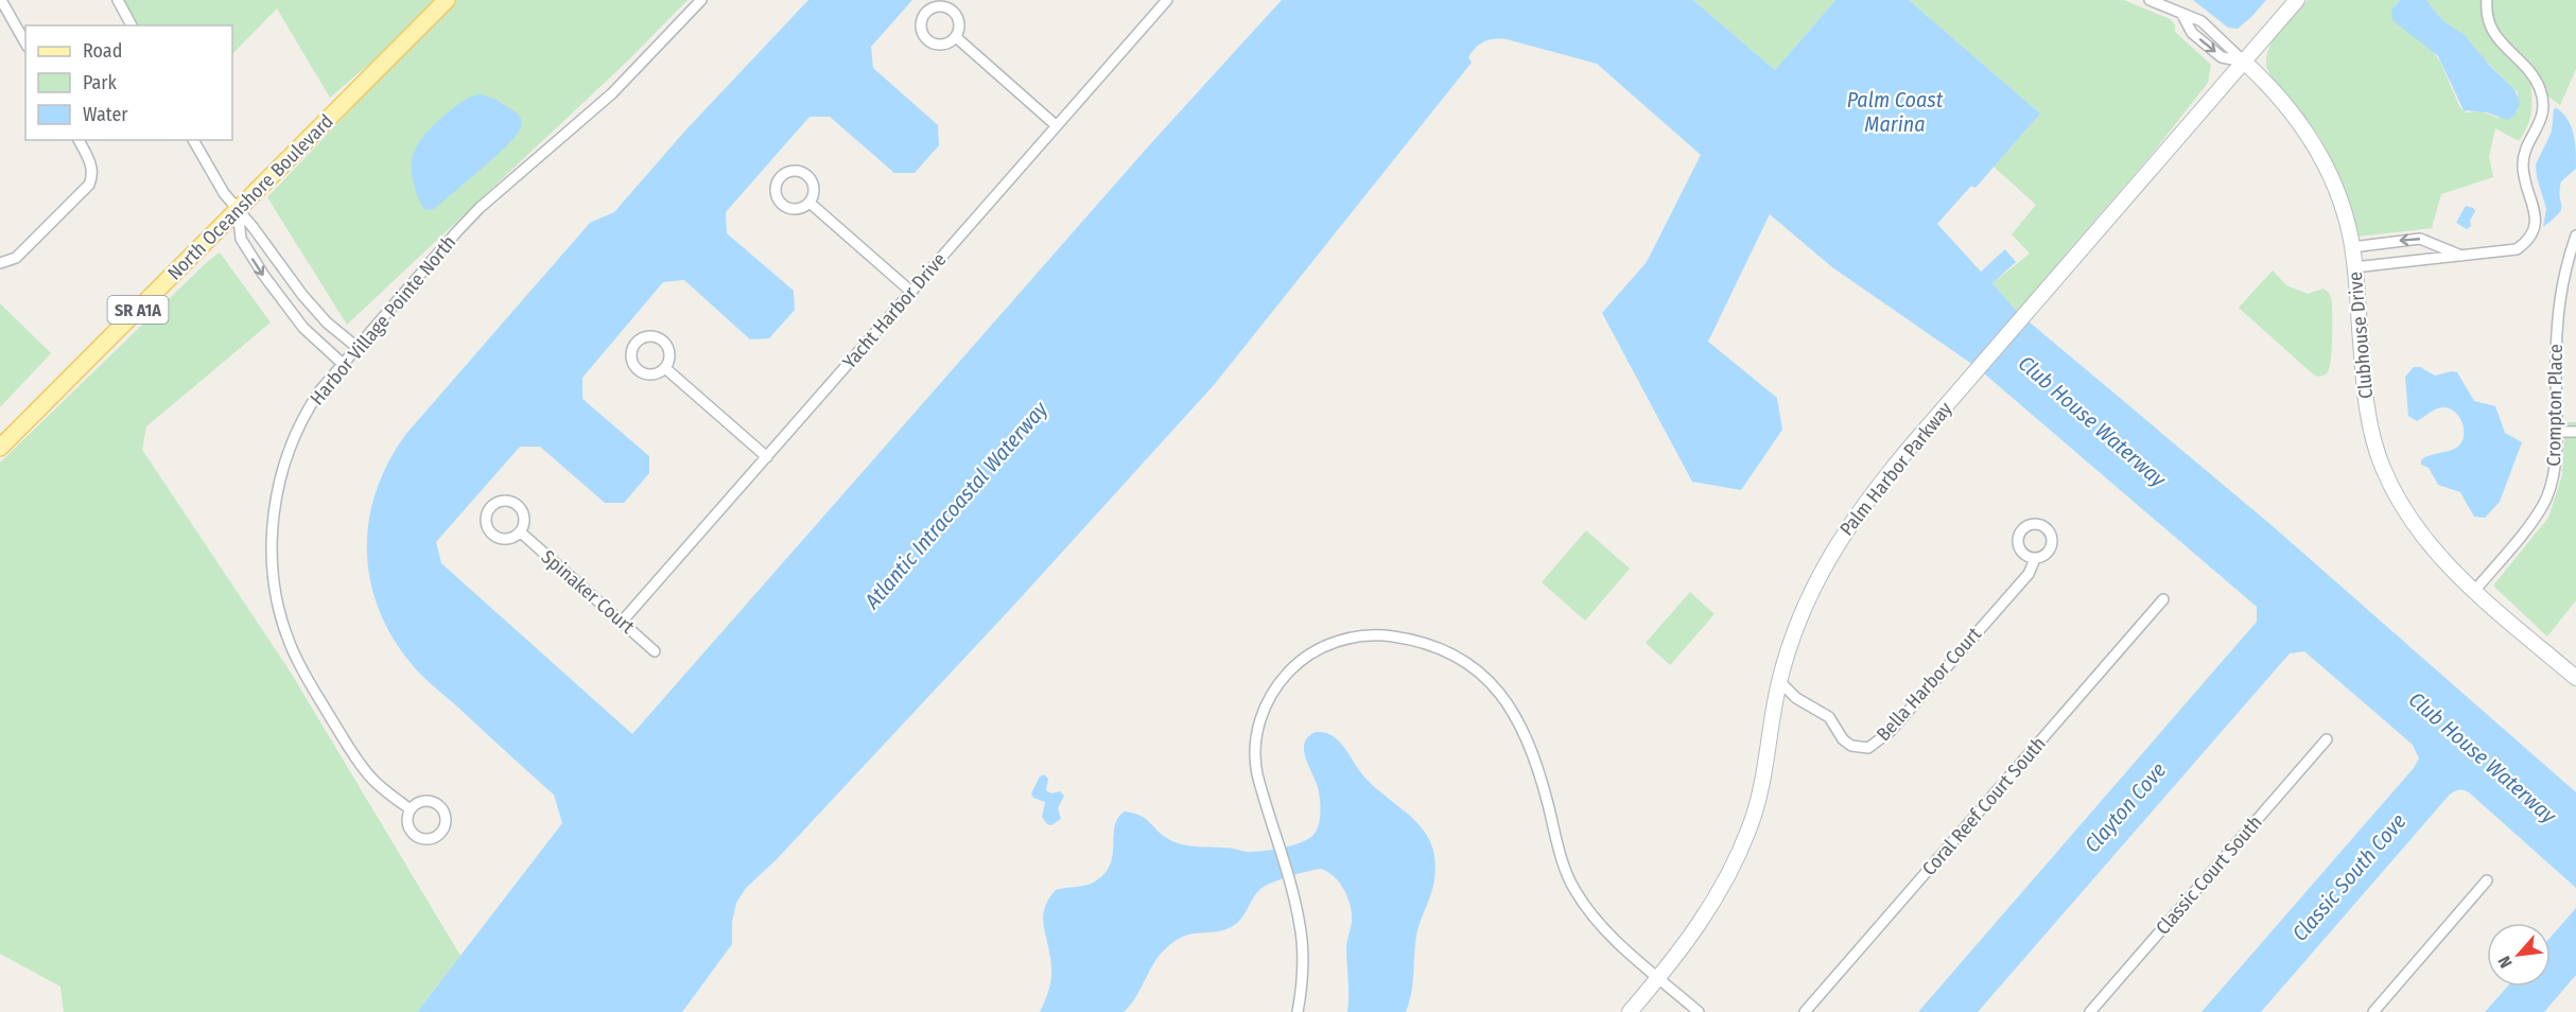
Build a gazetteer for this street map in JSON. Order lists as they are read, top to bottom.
{
  "streets": {
    "main road": ["North Oceanshore Boulevard", "SR A1A"],
    "street": [
      "Yacht Harbor Drive",
      "Harbor Village Pointe North",
      "Clubhouse Drive",
      "Crompton Place",
      "Palm Harbor Parkway",
      "Spinaker Court",
      "Bella Harbor Court",
      "Coral Reef Court South",
      "Classic Court South"
    ]
  },
  "crossings": [
    ["Yacht Harbor Drive", "Spinaker Court"],
    ["Clubhouse Drive", "Crompton Place"],
    ["Clubhouse Drive", "Palm Harbor Parkway"],
    ["Palm Harbor Parkway", "Bella Harbor Court"]
  ],
  "water": [
    "Palm Coast Marina",
    "Club House Waterway",
    "Atlantic Intracoastal Waterway",
    "Clayton Cove",
    "Classic South Cove"
  ],
  "legend": ["Road", "Park", "Water"],
  "north": "bottom left"
}
